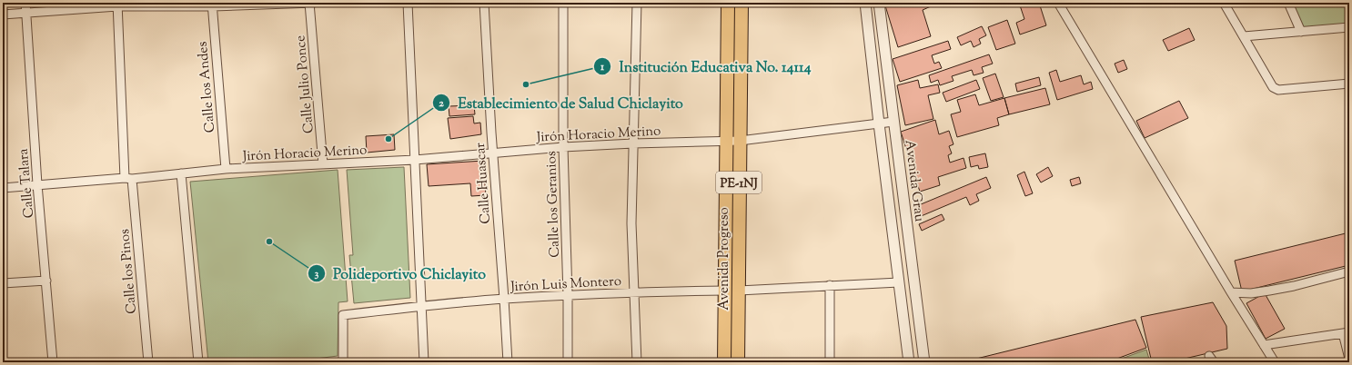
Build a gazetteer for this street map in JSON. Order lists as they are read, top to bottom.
{
  "streets": {
    "main road": ["PE-1NJ", "Avenida Progreso"],
    "street": [
      "Calle Julio Ponce",
      "Calle los Andes",
      "Jirón Horacio Merino",
      "Avenida Grau",
      "Calle Talara",
      "Calle Huascar",
      "Calle los Geranios",
      "Calle los Pinos",
      "Jirón Luis Montero"
    ]
  },
  "crossings": [
    ["Calle Julio Ponce", "Jirón Horacio Merino"],
    ["Calle los Andes", "Jirón Horacio Merino"],
    ["Jirón Horacio Merino", "Avenida Grau"],
    ["Jirón Horacio Merino", "Calle Talara"],
    ["Jirón Horacio Merino", "Calle Huascar"],
    ["Jirón Horacio Merino", "Calle los Geranios"],
    ["Jirón Horacio Merino", "Avenida Progreso"],
    ["Jirón Horacio Merino", "Calle los Pinos"],
    ["Calle Huascar", "Jirón Luis Montero"],
    ["Calle los Geranios", "Jirón Luis Montero"],
    ["Avenida Progreso", "Jirón Luis Montero"]
  ],
  "places": ["Institución Educativa No. 14114", "Establecimiento de Salud Chiclayito", "Polideportivo Chiclayito"]
}
